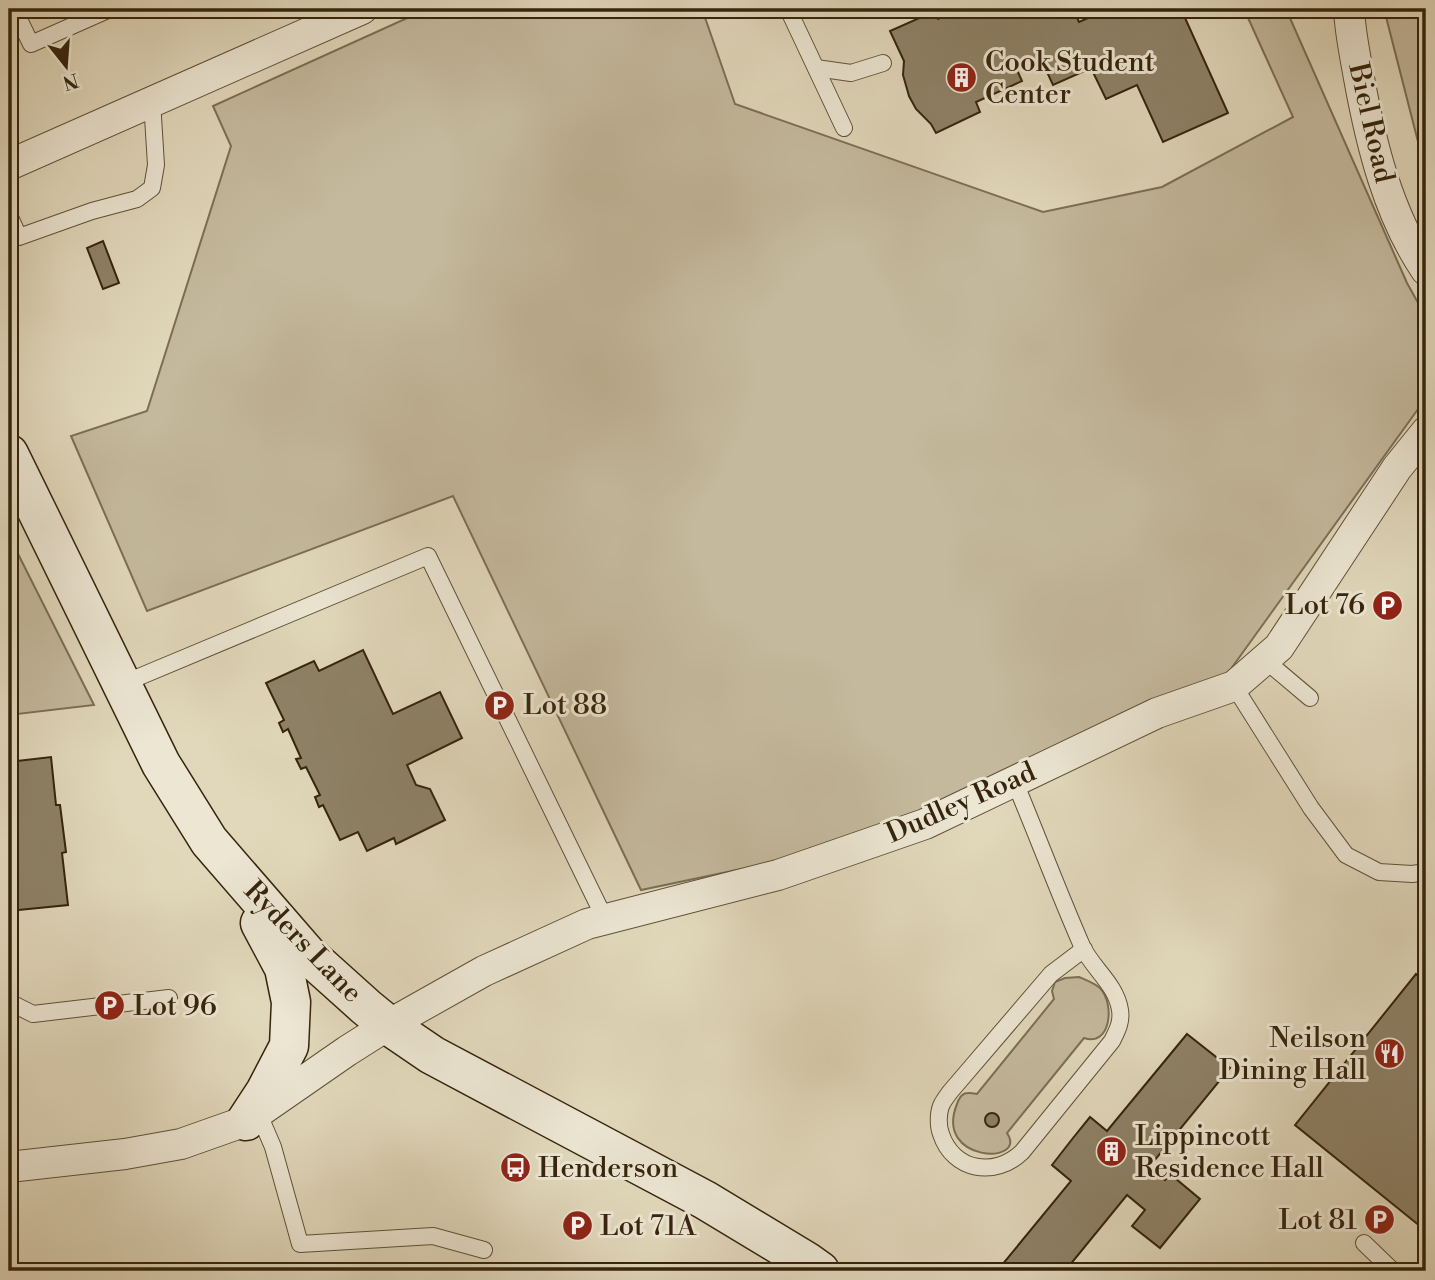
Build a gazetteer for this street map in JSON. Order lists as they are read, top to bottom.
{
  "streets": {
    "main road": ["Ryders Lane"],
    "street": ["Biel Road", "Dudley Road"]
  },
  "crossings": [
    ["Dudley Road", "Ryders Lane"]
  ],
  "places": {
    "building": ["Cook Student Center", "Lippincott Residence Hall"],
    "parking": [
      "Lot 76",
      "Lot 88",
      "Lot 96",
      "Lot 81",
      "Lot 71A"
    ],
    "restaurant": ["Neilson Dining Hall"],
    "bus stop": ["Henderson"]
  },
  "north": "bottom"
}
